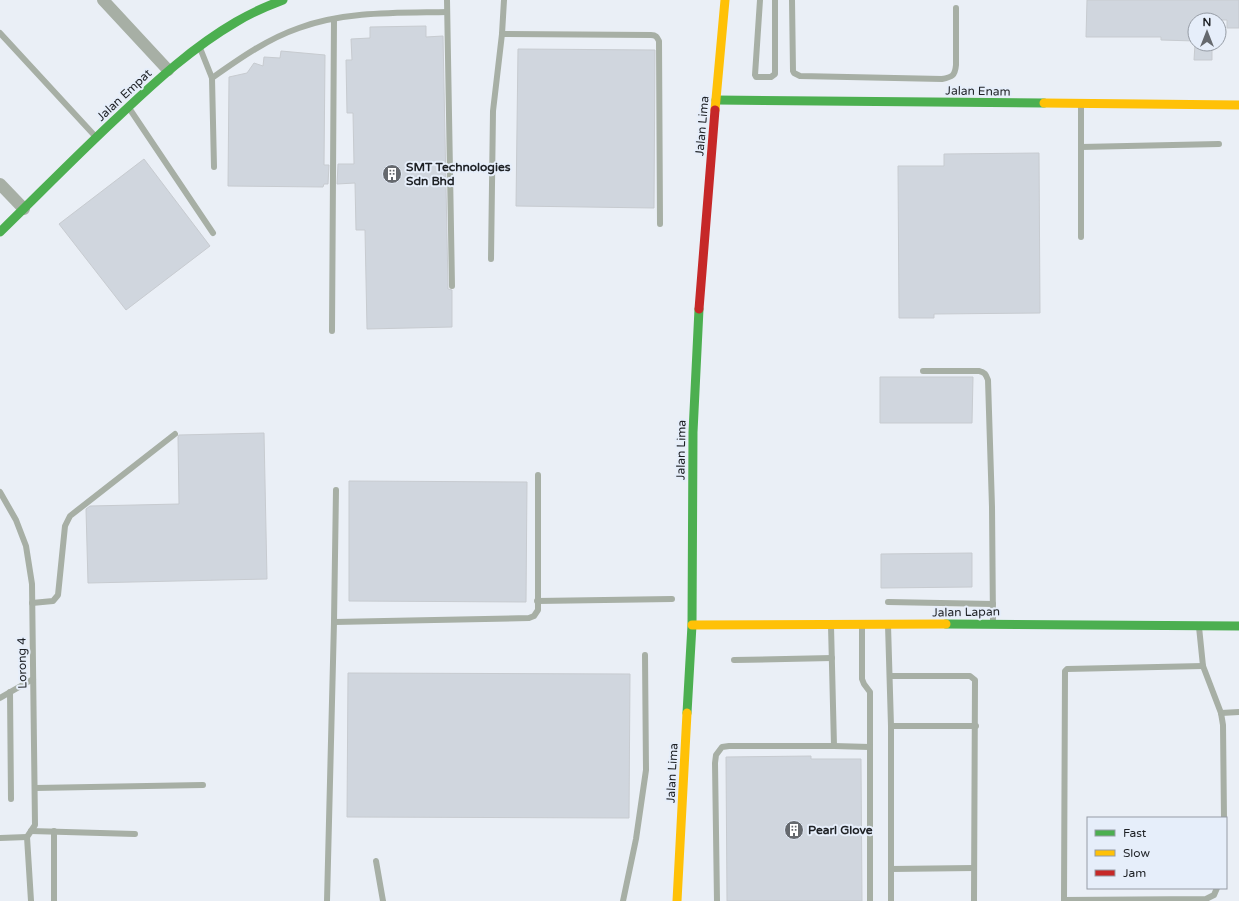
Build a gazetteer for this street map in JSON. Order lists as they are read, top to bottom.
{
  "streets": {
    "street": [
      "Jalan Enam",
      "Jalan Empat",
      "Jalan Lima",
      "Jalan Lapan"
    ],
    "lane": ["Lorong 4"]
  },
  "crossings": [
    ["Jalan Enam", "Jalan Lima"],
    ["Jalan Lima", "Jalan Lapan"]
  ],
  "places": {
    "building": ["SMT Technologies Sdn Bhd", "Pearl Glove"]
  },
  "legend": ["Fast", "Slow", "Jam"],
  "north": "top"
}
